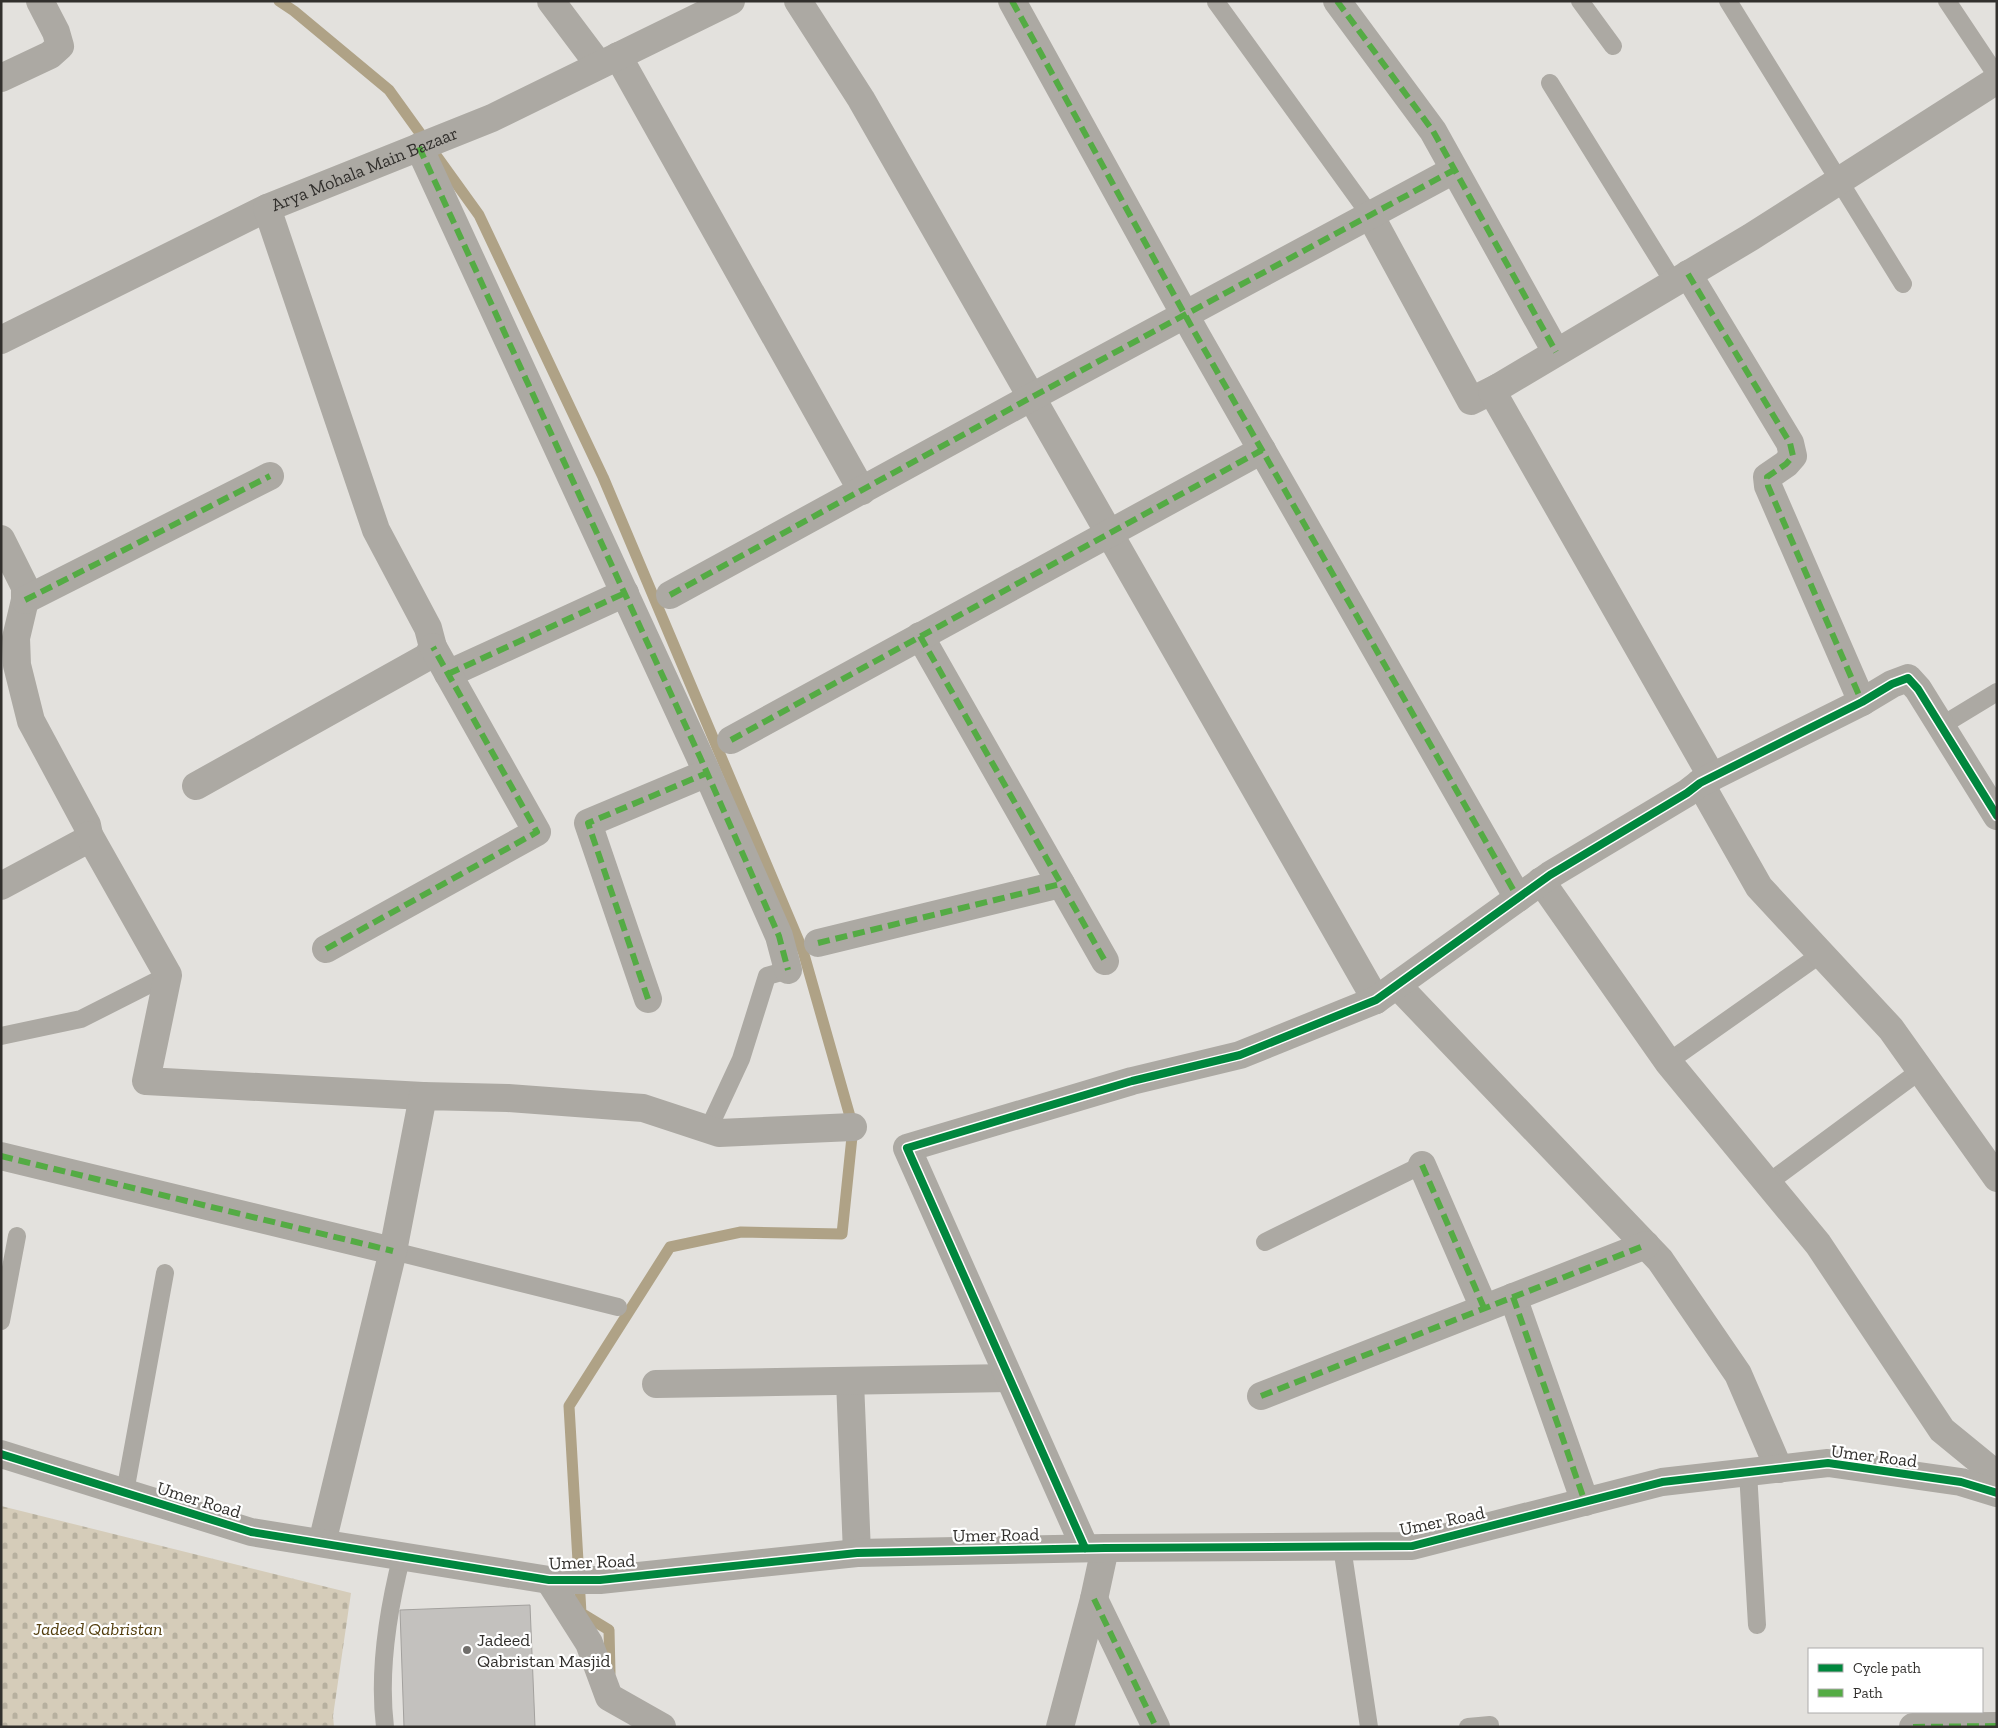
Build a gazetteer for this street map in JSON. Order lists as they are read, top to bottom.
{
  "streets": {
    "street": ["Arya Mohala Main Bazaar", "Umer Road"]
  },
  "parks": ["Jadeed Qabristan"],
  "places": ["Jadeed Qabristan Masjid"],
  "legend": ["Cycle path", "Path"]
}
